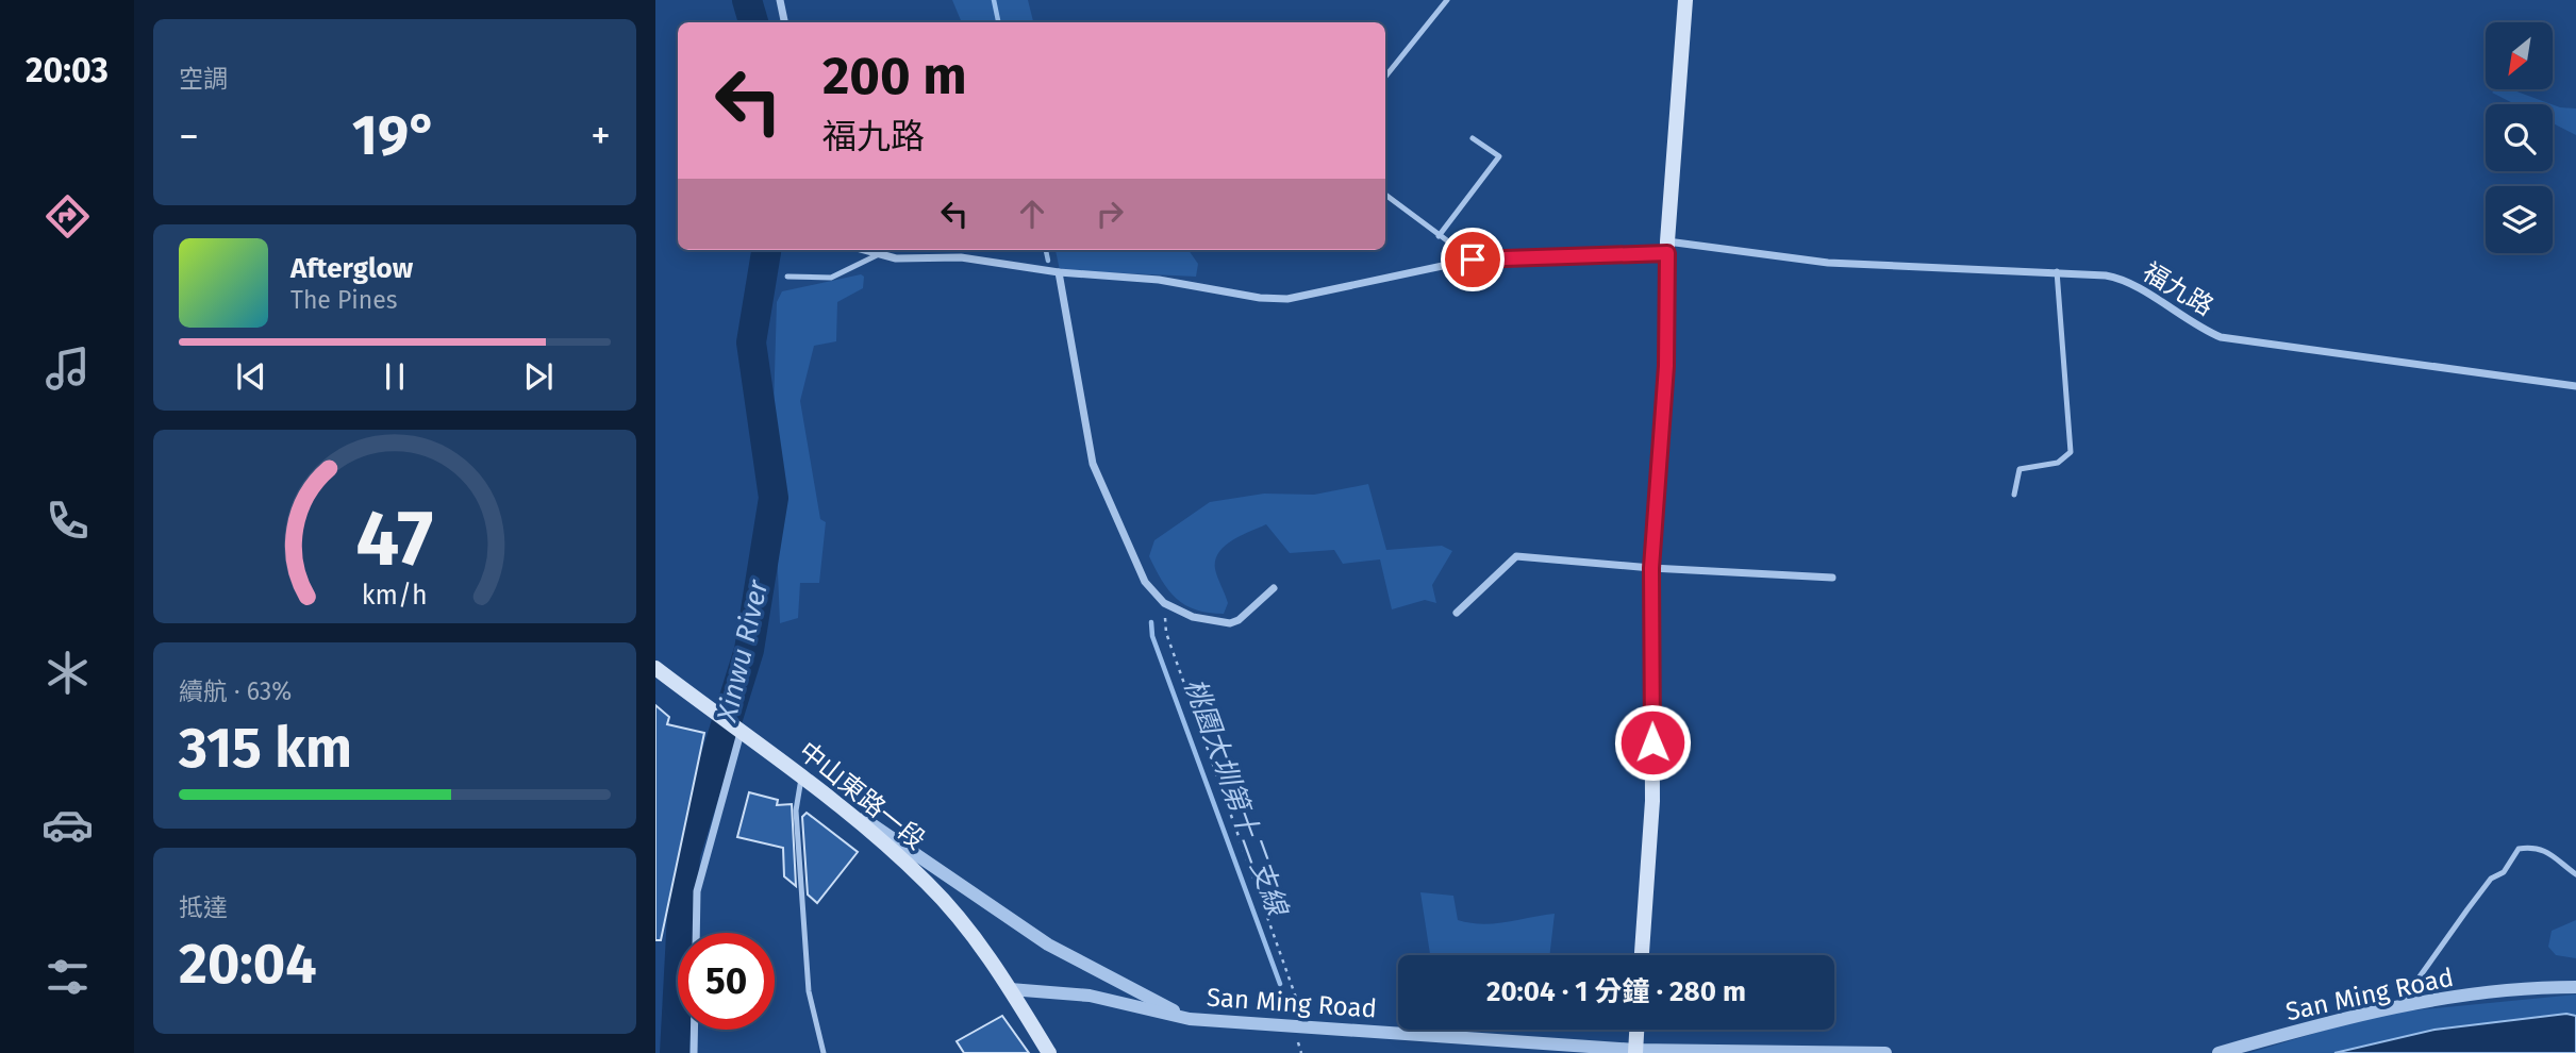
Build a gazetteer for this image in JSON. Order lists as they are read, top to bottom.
{
  "streets": {
    "main road": ["中山東路一段"],
    "street": ["福九路", "San Ming Road"]
  },
  "crossings": [
    ["中山東路一段", "San Ming Road"]
  ],
  "water": ["Xinwu River", "桃園大圳第十二支線"],
  "north": "bottom left",
  "page": {
    "tabs": "20:03",
    "tile": [
      "空調",
      ["續航 · 63%", "315 km"],
      ["抵達", "20:04"]
    ],
    "turn": ["200 m", "福九路"],
    "heat": ["−", "19°", "+"],
    "song": ["Afterglow", "The Pines"],
    "limit": "50",
    "trip": "20:04 · 1 分鐘 · 280 m",
    "gauge": ["47", "km/h"]
  }
}
